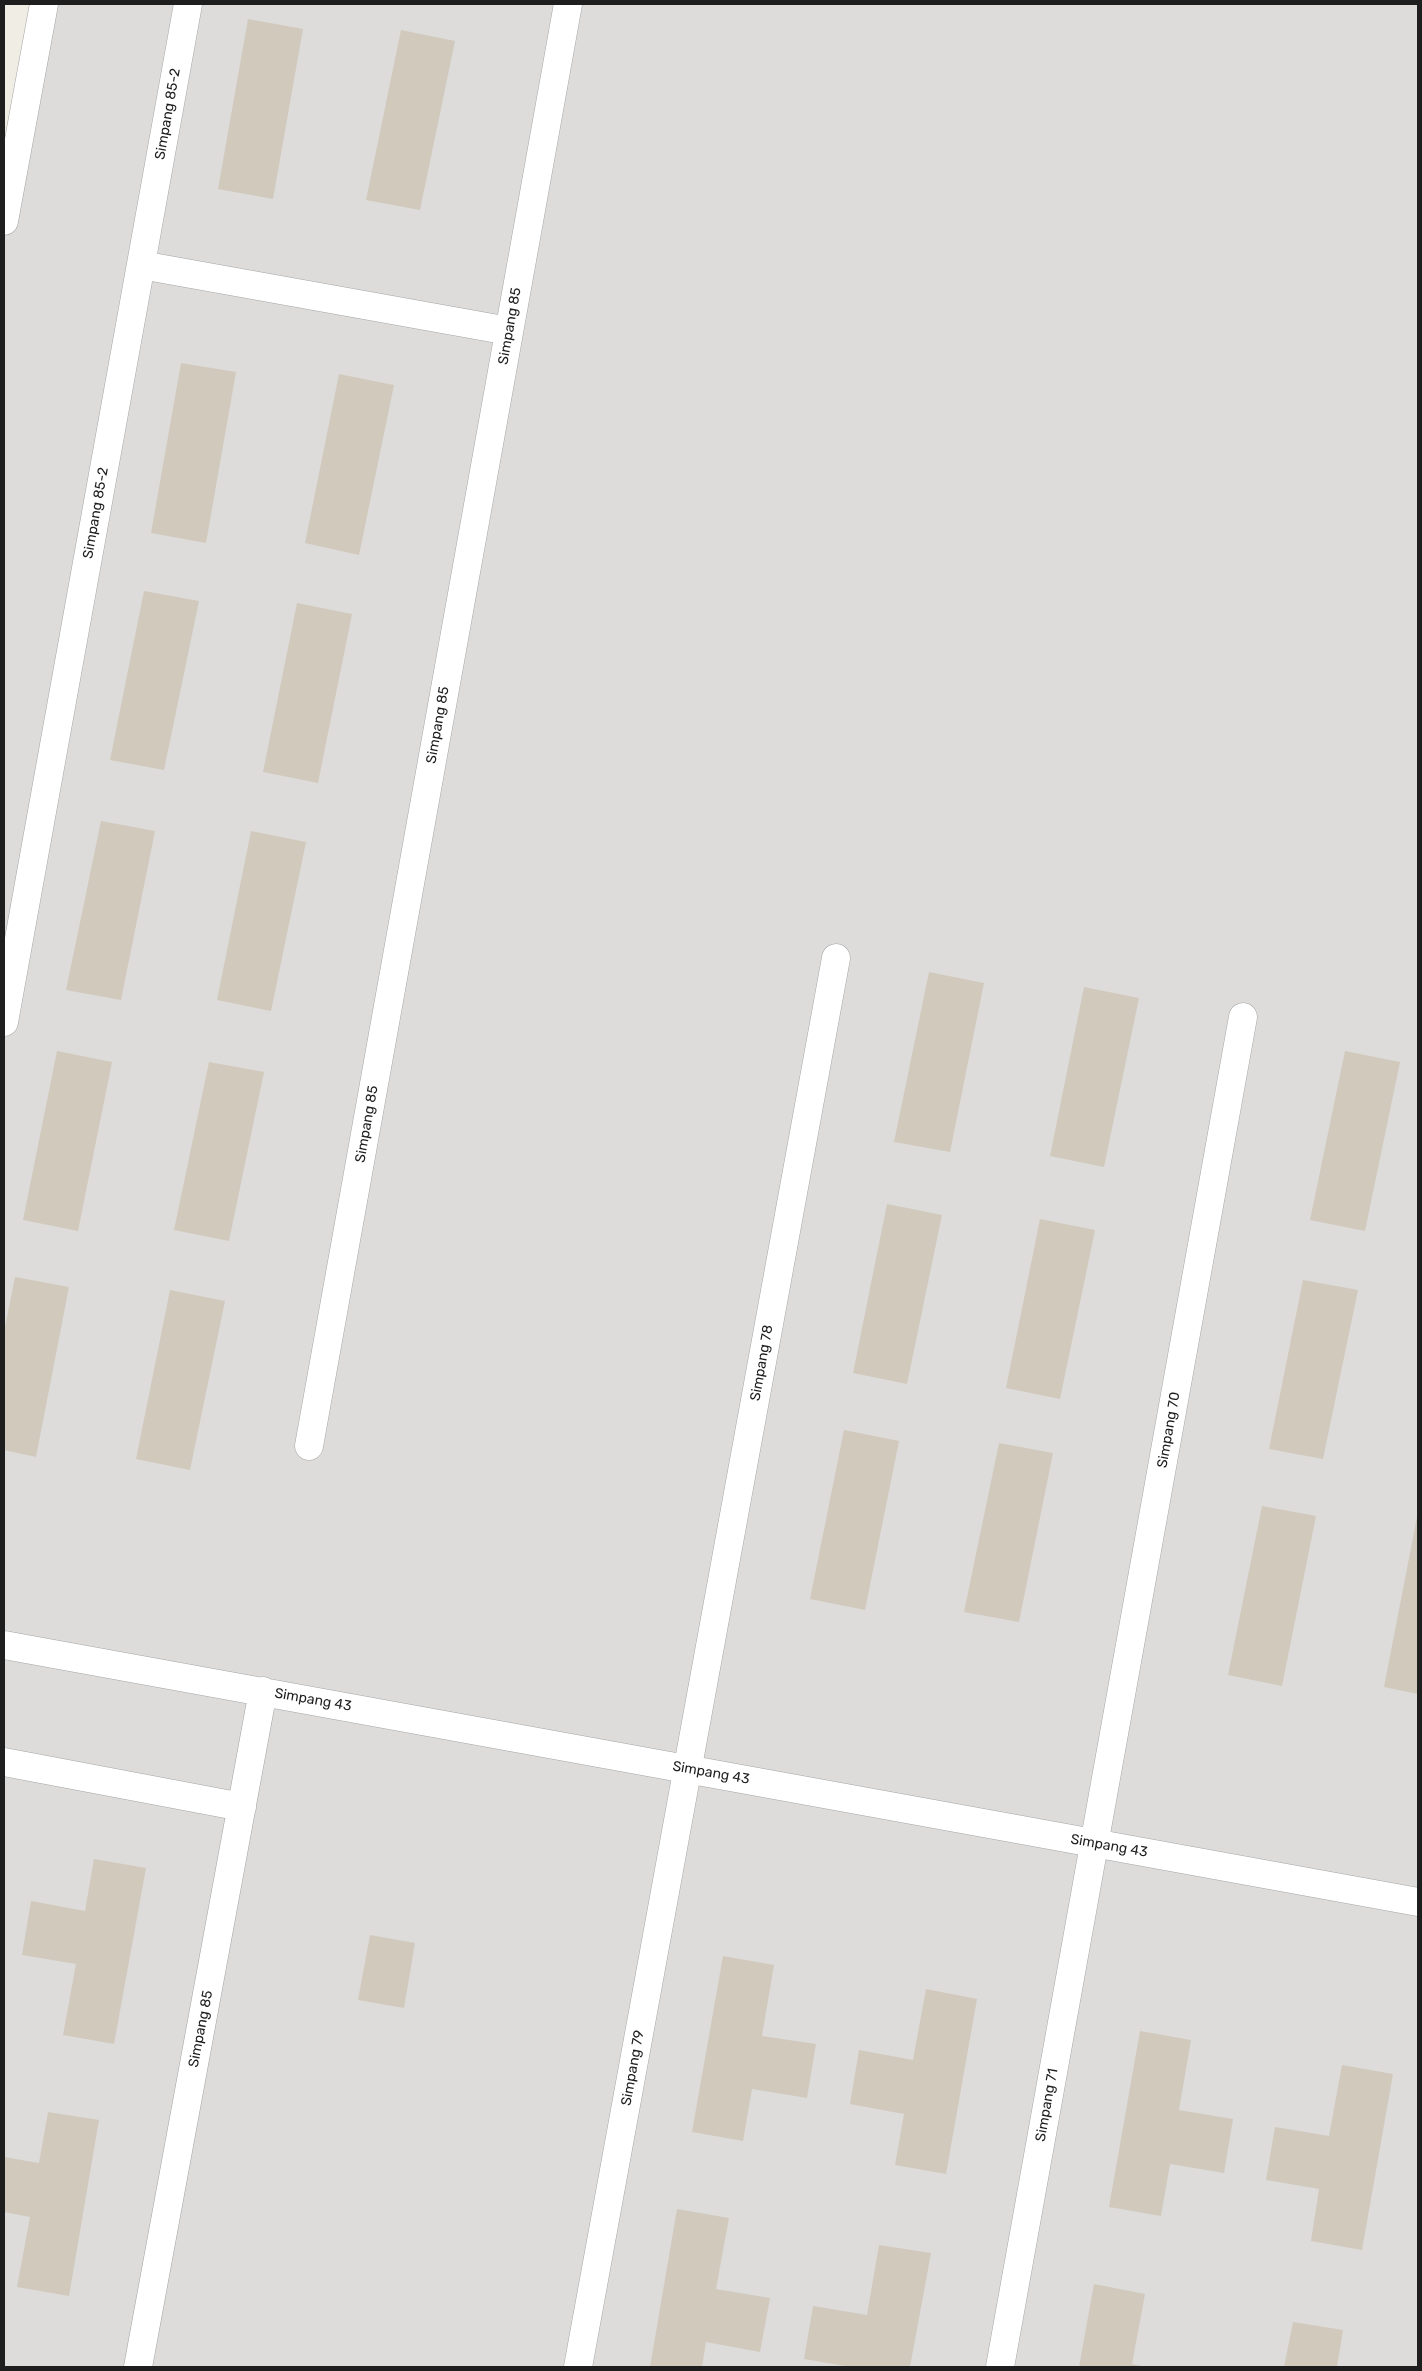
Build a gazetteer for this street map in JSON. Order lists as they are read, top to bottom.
{
  "streets": {
    "street": [
      "Simpang 85-2",
      "Simpang 85",
      "Simpang 78",
      "Simpang 70",
      "Simpang 43",
      "Simpang 79",
      "Simpang 71"
    ]
  },
  "crossings": [
    ["Simpang 85", "Simpang 43"],
    ["Simpang 78", "Simpang 43"],
    ["Simpang 78", "Simpang 79"],
    ["Simpang 70", "Simpang 43"],
    ["Simpang 70", "Simpang 71"],
    ["Simpang 43", "Simpang 79"],
    ["Simpang 43", "Simpang 71"]
  ]
}
